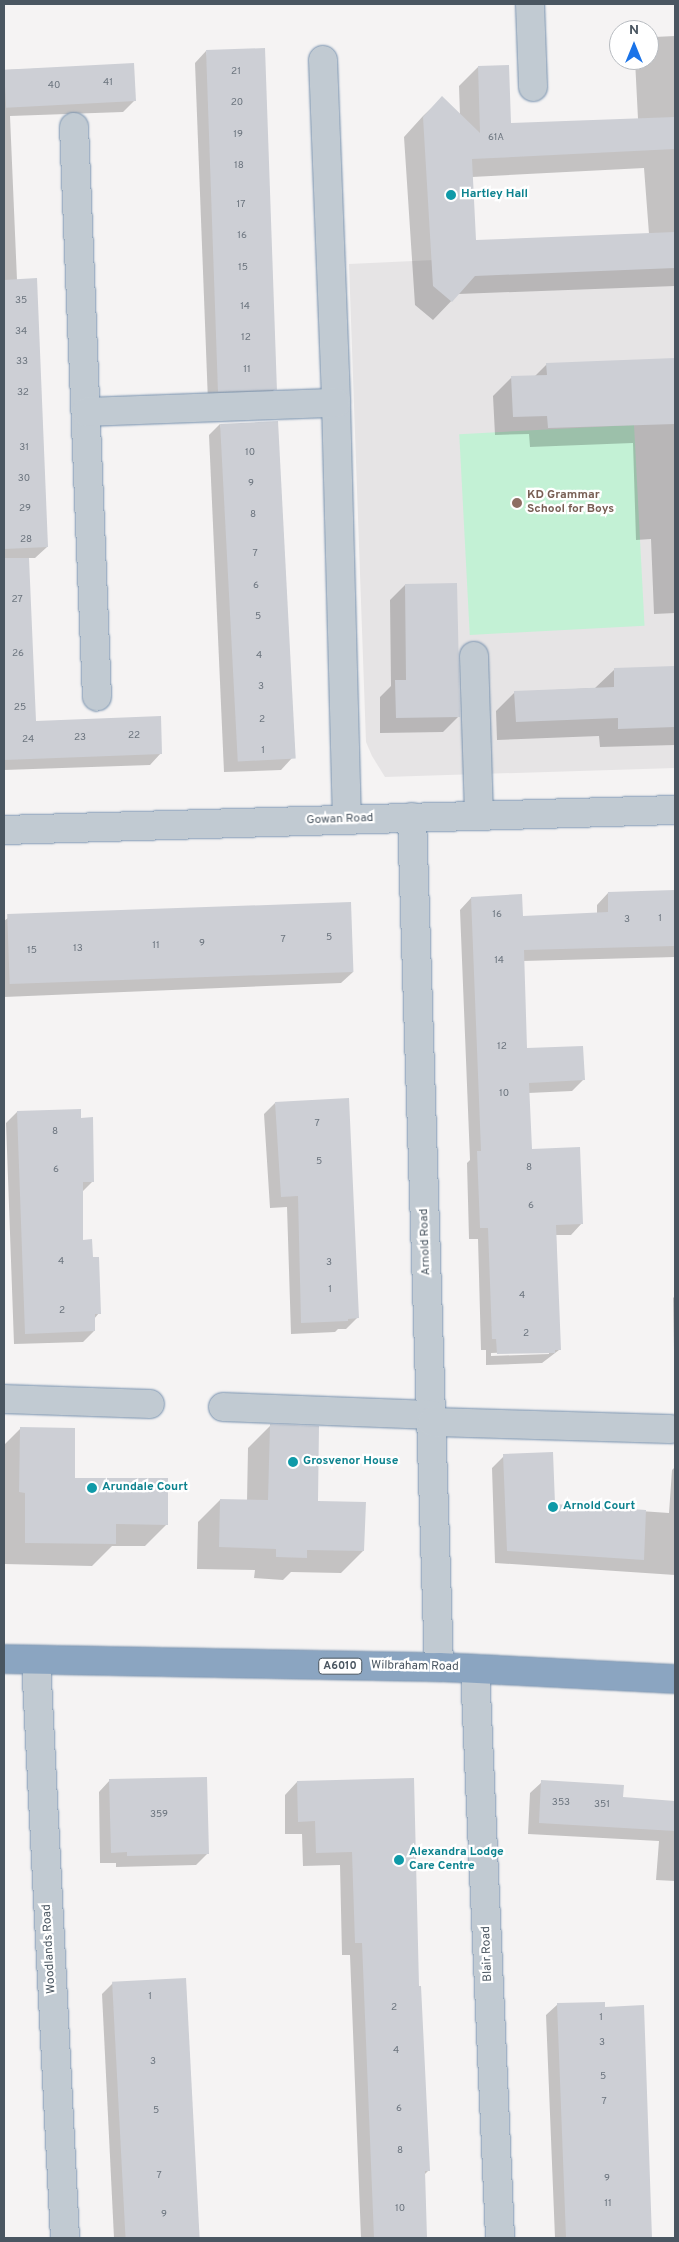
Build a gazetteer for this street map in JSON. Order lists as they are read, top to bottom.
{
  "streets": {
    "highway": ["A6010", "Wilbraham Road"],
    "street": [
      "Gowan Road",
      "Arnold Road",
      "Woodlands Road",
      "Blair Road"
    ]
  },
  "crossings": [
    ["Gowan Road", "Arnold Road"],
    ["Arnold Road", "Wilbraham Road"],
    ["Wilbraham Road", "Woodlands Road"],
    ["Wilbraham Road", "Blair Road"]
  ],
  "places": [
    "Hartley Hall",
    "KD Grammar School for Boys",
    "Grosvenor House",
    "Arundale Court",
    "Arnold Court",
    "Alexandra Lodge Care Centre"
  ],
  "house_numbers": [
    "21",
    "41",
    "40",
    "20",
    "19",
    "61A",
    "18",
    "17",
    "16",
    "15",
    "35",
    "14",
    "34",
    "12",
    "33",
    "11",
    "32",
    "31",
    "10",
    "30",
    "9",
    "29",
    "8",
    "28",
    "7",
    "6",
    "27",
    "5",
    "26",
    "4",
    "3",
    "25",
    "2",
    "22",
    "23",
    "24",
    "1",
    "16",
    "1",
    "3",
    "5",
    "7",
    "9",
    "11",
    "13",
    "15",
    "14",
    "12",
    "10",
    "7",
    "8",
    "5",
    "8",
    "6",
    "6",
    "4",
    "3",
    "1",
    "4",
    "2",
    "2",
    "353",
    "351",
    "359",
    "1",
    "2",
    "1",
    "3",
    "4",
    "3",
    "5",
    "7",
    "6",
    "5",
    "8",
    "7",
    "9",
    "11",
    "10",
    "9"
  ],
  "north": "top"
}
